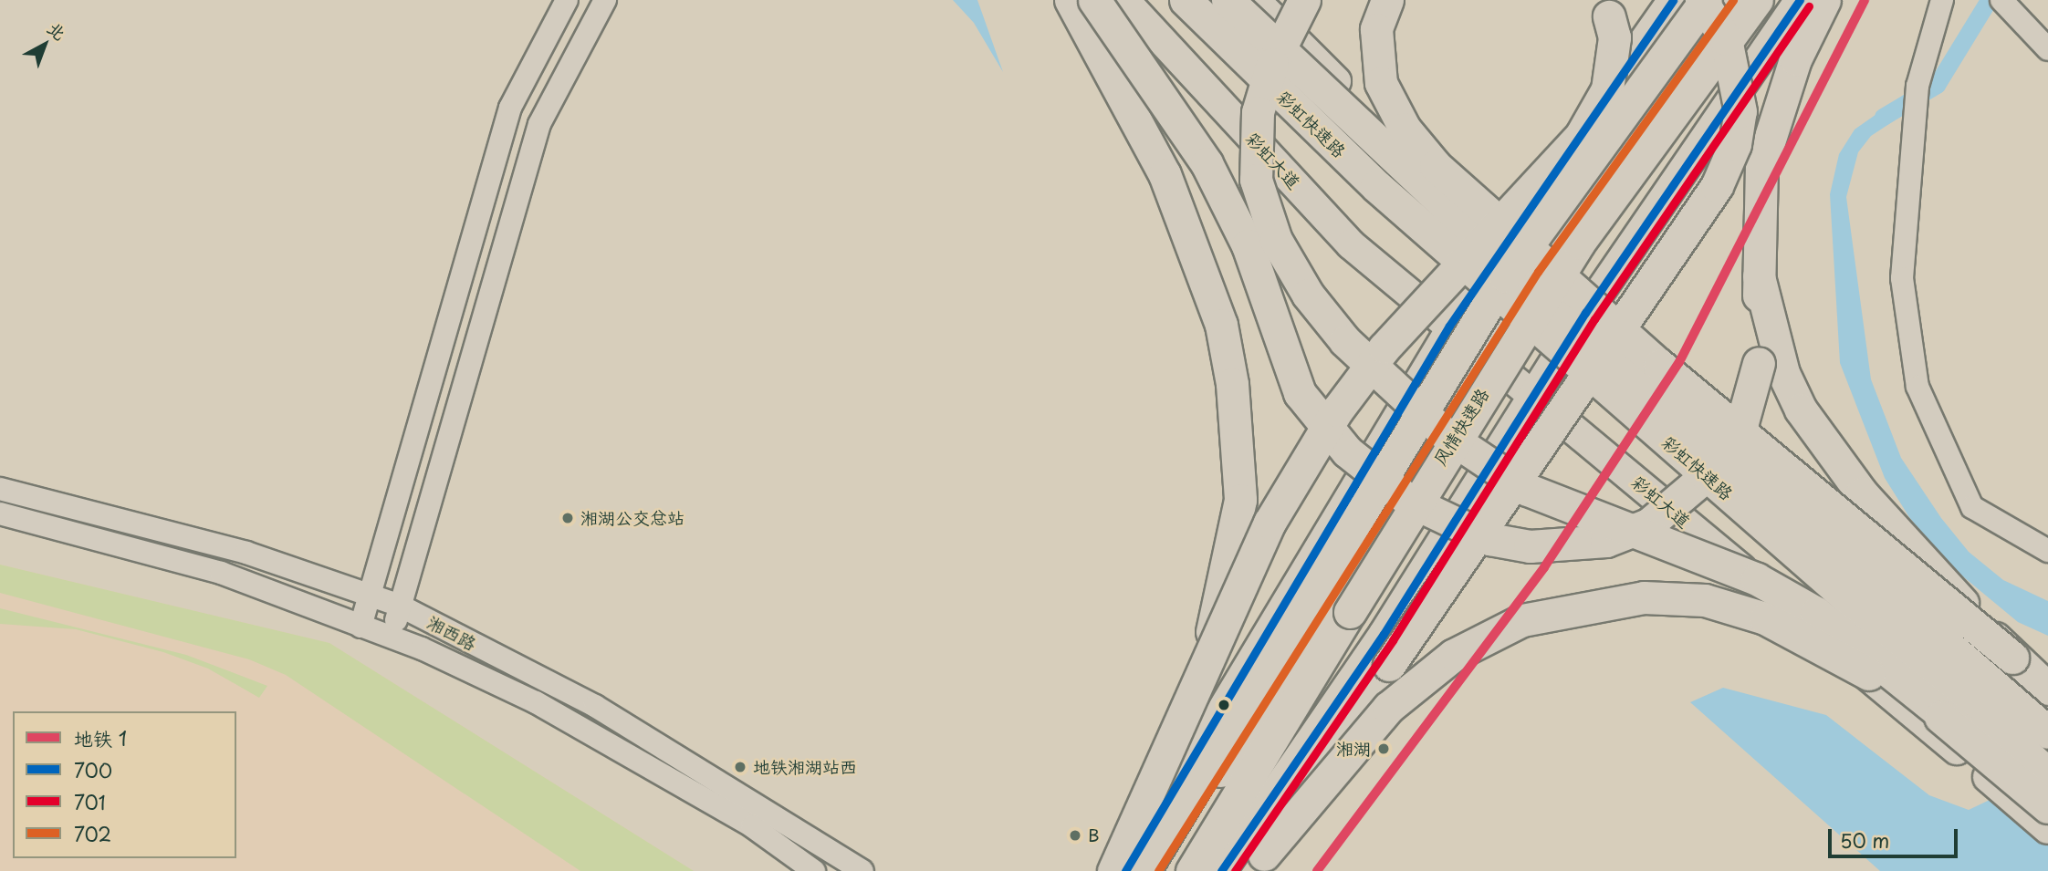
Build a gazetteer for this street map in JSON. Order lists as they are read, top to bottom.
{
  "streets": {
    "highway": ["彩虹快速路", "风情快速路"],
    "main road": ["彩虹大道"],
    "street": ["湘西路"]
  },
  "places": [
    "湘湖公交总站",
    "湘湖",
    "地铁湘湖站西",
    "B"
  ],
  "lines": [
    "metro line 1",
    "transit line 700",
    "transit line 702",
    "transit line 701"
  ],
  "legend": [
    "地铁 1",
    "700",
    "701",
    "702"
  ],
  "scale_bar": "50 m",
  "north": "top right"
}
